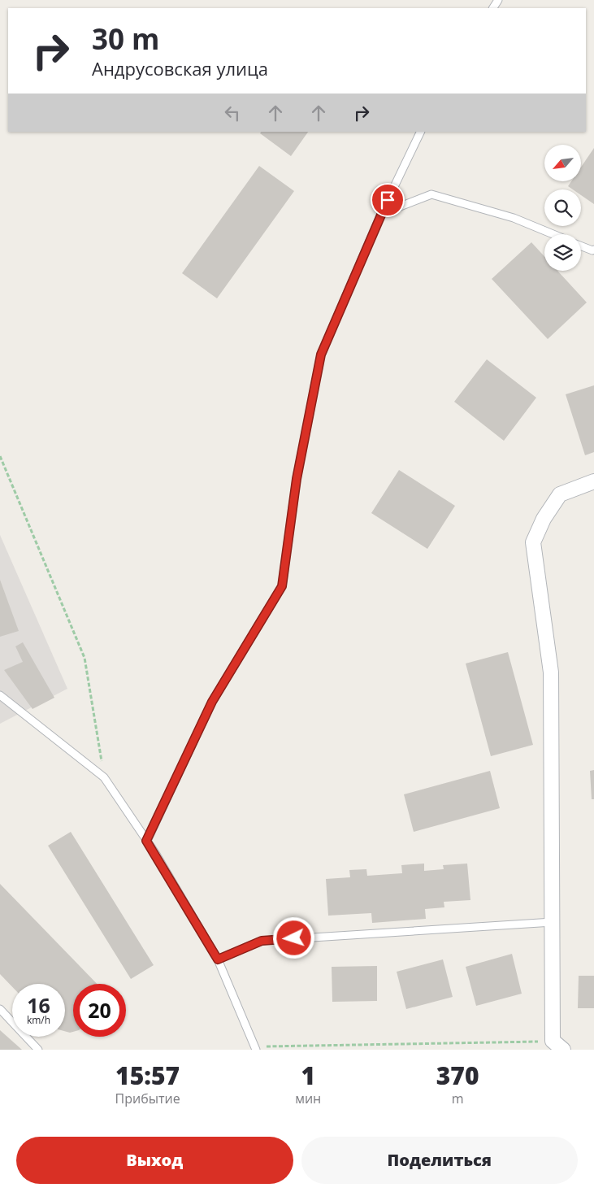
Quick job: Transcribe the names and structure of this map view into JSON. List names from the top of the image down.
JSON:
{
  "north": "bottom left",
  "page": {
    "turn": ["30 m", "Андрусовская улица"],
    "speed": "16 km/h",
    "limit": "20",
    "eta": [
      "15:57",
      "Прибытие",
      "1",
      "мин",
      "370",
      "m"
    ],
    "buttons": ["Выход", "Поделиться"]
  }
}
